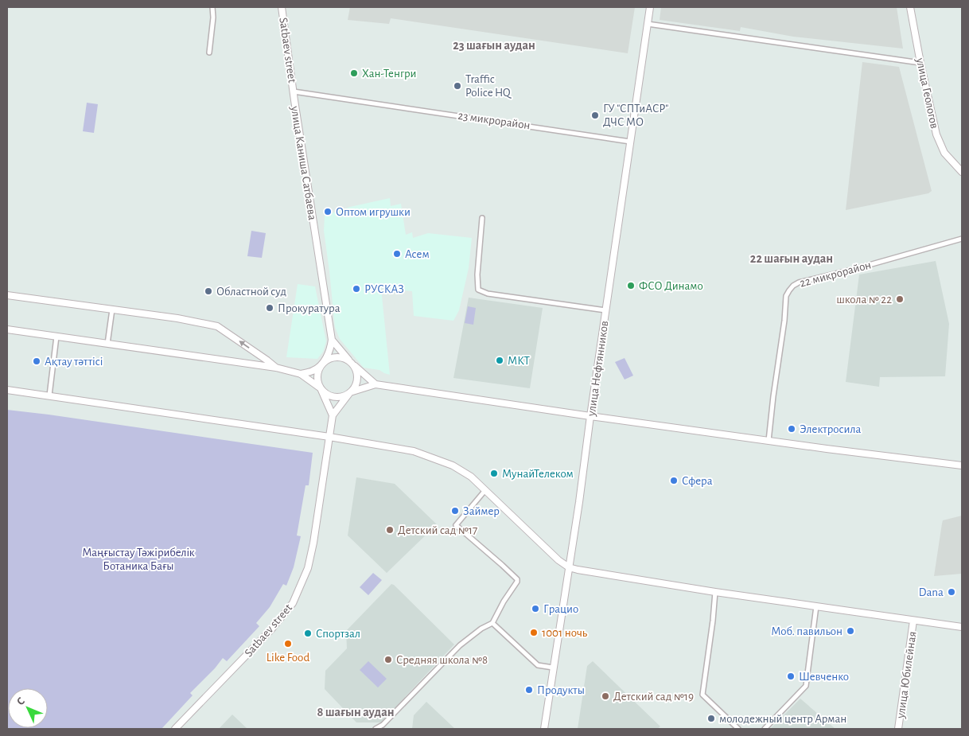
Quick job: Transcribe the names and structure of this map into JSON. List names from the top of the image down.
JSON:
{
  "streets": {
    "main road": [
      "Satbaev street",
      "улица Геологов",
      "улица Каниша Сатбаева",
      "улица Нефтянников",
      "улица Юбилейная"
    ],
    "street": ["23 микрорайон", "22 микрорайон"]
  },
  "crossings": [
    ["Satbaev street", "23 микрорайон"],
    ["Satbaev street", "улица Каниша Сатбаева"],
    ["23 микрорайон", "улица Каниша Сатбаева"],
    ["23 микрорайон", "улица Нефтянников"]
  ],
  "districts": ["23 шағын аудан", "22 шағын аудан", "8 шағын аудан"],
  "parks": ["Маңғыстау Тәжірибелік Ботаника Бағы"],
  "places": [
    "Хан-Тенгри",
    "Traffic Police HQ",
    "ГУ \"СПТиАСР\" ДЧС МО",
    "Оптом игрушки",
    "Асем",
    "ФСО Динамо",
    "РУСКАЗ",
    "Областной суд",
    "школа № 22",
    "Прокуратура",
    "МКТ",
    "Ақтау тәттісі",
    "Электросила",
    "МунайТелеком",
    "Сфера",
    "Займер",
    "Детский сад №17",
    "Dana",
    "Грацио",
    "Моб. павильон",
    "1001 ночь",
    "Спортзал",
    "Like Food",
    "Средняя школа №8",
    "Шевченко",
    "Продукты",
    "Детский сад №19",
    "молодежный центр Арман"
  ],
  "north": "top left"
}
